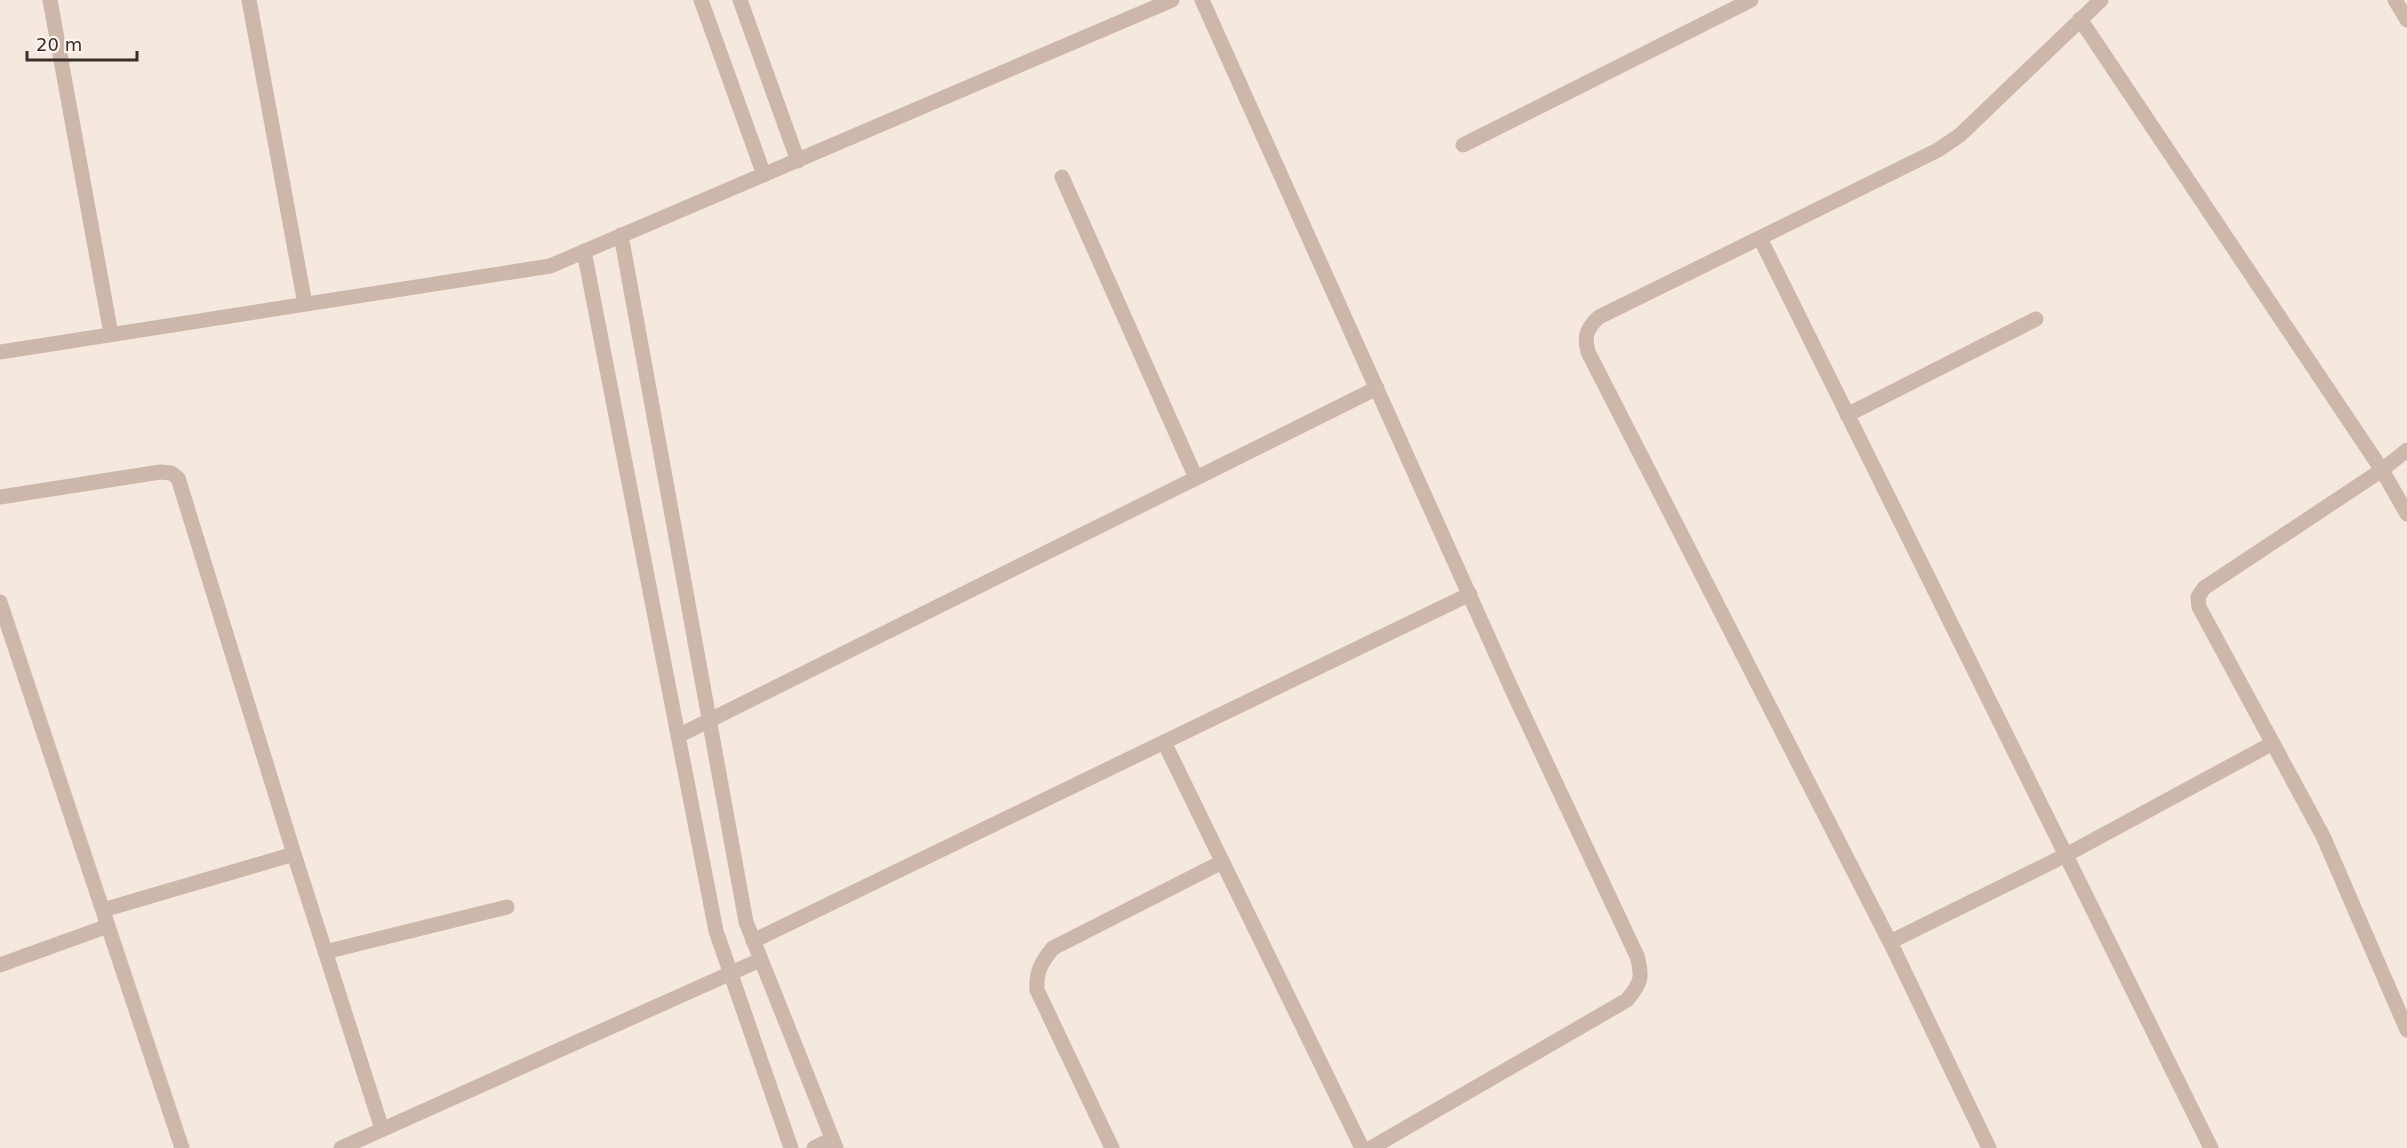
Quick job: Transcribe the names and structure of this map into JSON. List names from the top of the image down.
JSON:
{
  "scale_bar": "20 m"
}
